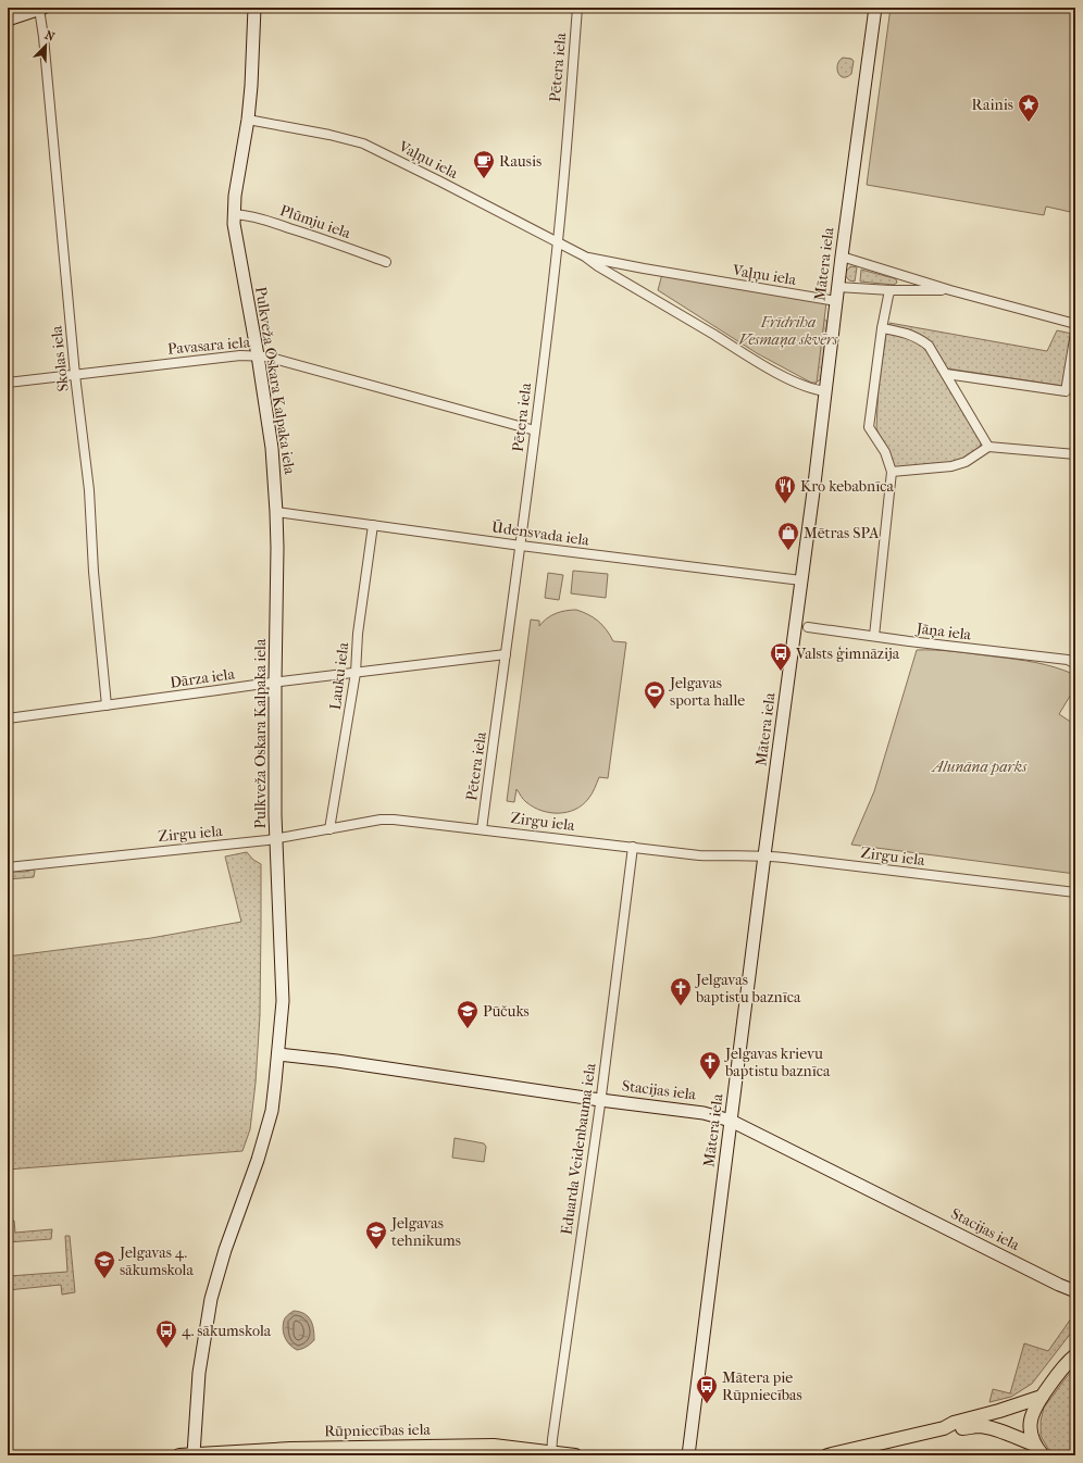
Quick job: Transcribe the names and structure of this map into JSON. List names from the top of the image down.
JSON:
{
  "streets": {
    "main road": ["Rūpniecības iela"],
    "street": [
      "Pētera iela",
      "Vaļņu iela",
      "Plūmju iela",
      "Mātera iela",
      "Pavasara iela",
      "Skolas iela",
      "Pulkveža Oskara Kalpaka iela",
      "Ūdensvada iela",
      "Jāņa iela",
      "Lauku iela",
      "Dārza iela",
      "Zirgu iela",
      "Stacijas iela",
      "Eduarda Veidenbauma iela"
    ]
  },
  "crossings": [
    ["Pētera iela", "Vaļņu iela"],
    ["Pētera iela", "Pavasara iela"],
    ["Pētera iela", "Ūdensvada iela"],
    ["Pētera iela", "Dārza iela"],
    ["Pētera iela", "Zirgu iela"],
    ["Vaļņu iela", "Mātera iela"],
    ["Vaļņu iela", "Pulkveža Oskara Kalpaka iela"],
    ["Plūmju iela", "Pulkveža Oskara Kalpaka iela"],
    ["Mātera iela", "Ūdensvada iela"],
    ["Mātera iela", "Zirgu iela"],
    ["Mātera iela", "Stacijas iela"],
    ["Pavasara iela", "Skolas iela"],
    ["Pavasara iela", "Pulkveža Oskara Kalpaka iela"],
    ["Skolas iela", "Dārza iela"],
    ["Pulkveža Oskara Kalpaka iela", "Ūdensvada iela"],
    ["Pulkveža Oskara Kalpaka iela", "Dārza iela"],
    ["Pulkveža Oskara Kalpaka iela", "Zirgu iela"],
    ["Pulkveža Oskara Kalpaka iela", "Stacijas iela"],
    ["Pulkveža Oskara Kalpaka iela", "Rūpniecības iela"],
    ["Ūdensvada iela", "Lauku iela"],
    ["Lauku iela", "Dārza iela"],
    ["Lauku iela", "Zirgu iela"],
    ["Zirgu iela", "Eduarda Veidenbauma iela"],
    ["Stacijas iela", "Eduarda Veidenbauma iela"],
    ["Eduarda Veidenbauma iela", "Rūpniecības iela"]
  ],
  "parks": ["Frīdriha Vesmaņa skvērs", "Alunāna parks"],
  "places": {
    "place": ["Rainis"],
    "cafe": ["Rausis"],
    "restaurant": ["Kro kebabnīca"],
    "shop": ["Mētras SPA"],
    "bus stop": ["Valsts ģimnāzija", "4. sākumskola", "Mātera pie Rūpniecības"],
    "sports": ["Jelgavas sporta halle"],
    "church": ["Jelgavas baptistu baznīca", "Jelgavas krievu baptistu baznīca"],
    "school or university": ["Pūčuks", "Jelgavas tehnikums", "Jelgavas 4. sākumskola"]
  },
  "north": "top right"
}
